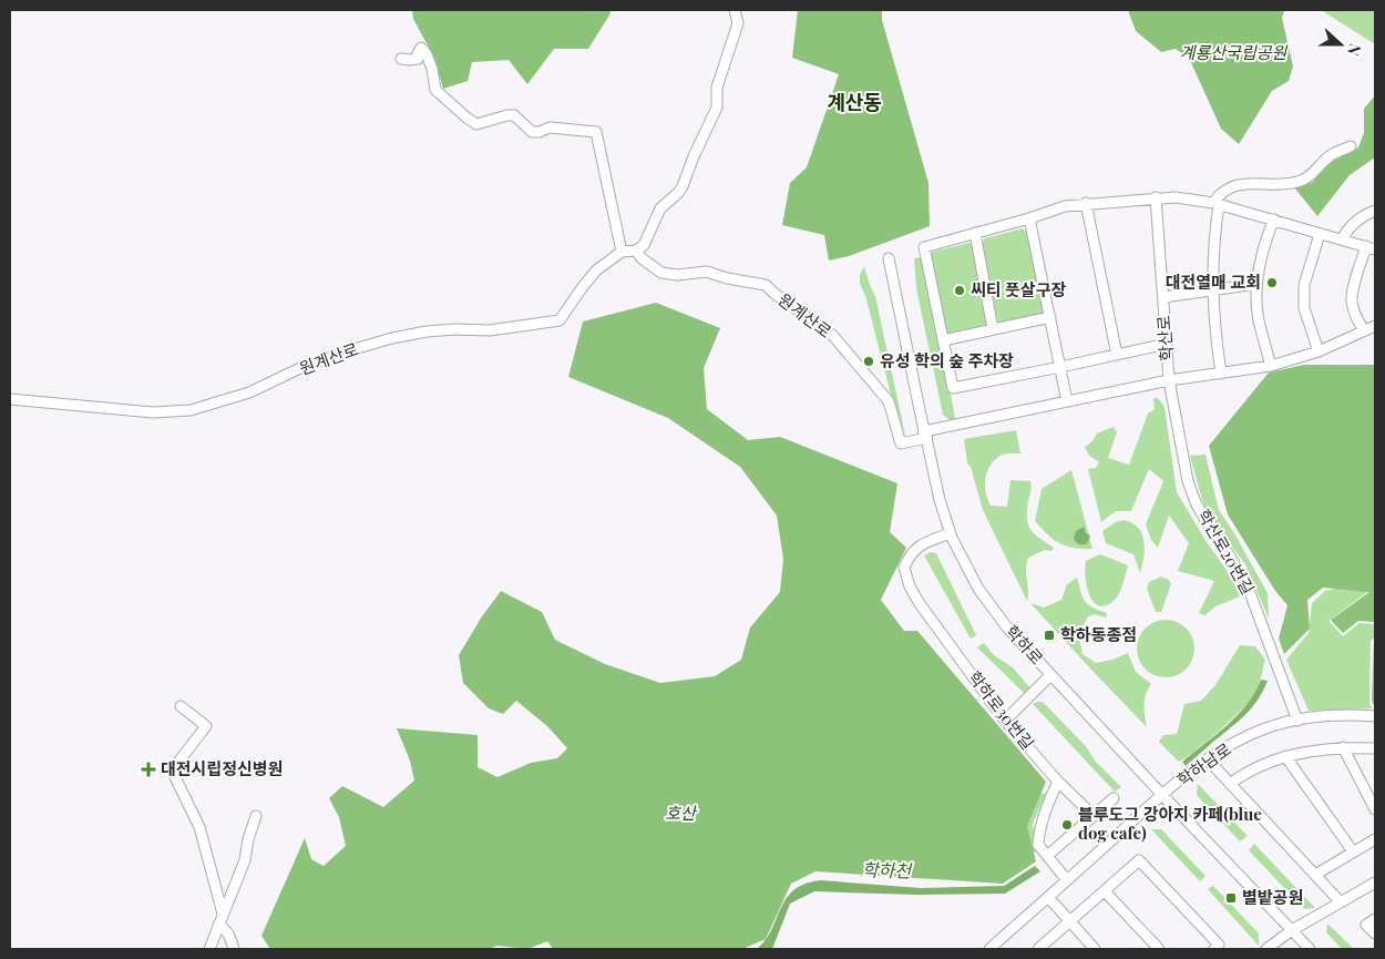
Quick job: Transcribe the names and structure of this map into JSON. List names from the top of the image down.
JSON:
{
  "streets": {
    "street": [
      "원계산로",
      "학산로",
      "학산로20번길",
      "학하로",
      "학하로30번길",
      "학하남로"
    ]
  },
  "crossings": [
    ["원계산로", "학산로"],
    ["원계산로", "학하로"],
    ["학산로", "학산로20번길"],
    ["학산로", "학하로"],
    ["학산로20번길", "학하남로"],
    ["학하로", "학하로30번길"],
    ["학하로", "학하남로"]
  ],
  "districts": ["계산동"],
  "water": ["학하천"],
  "parks": ["계룡산국립공원", "호산"],
  "places": {
    "other": [
      "대전열매 교회",
      "씨티 풋살구장",
      "유성 학의 숲 주차장",
      "블루도그 강아지 카페(blue dog cafe)"
    ],
    "transit": ["학하동종점", "별밭공원"],
    "health": ["대전시립정신병원"]
  },
  "north": "right"
}
